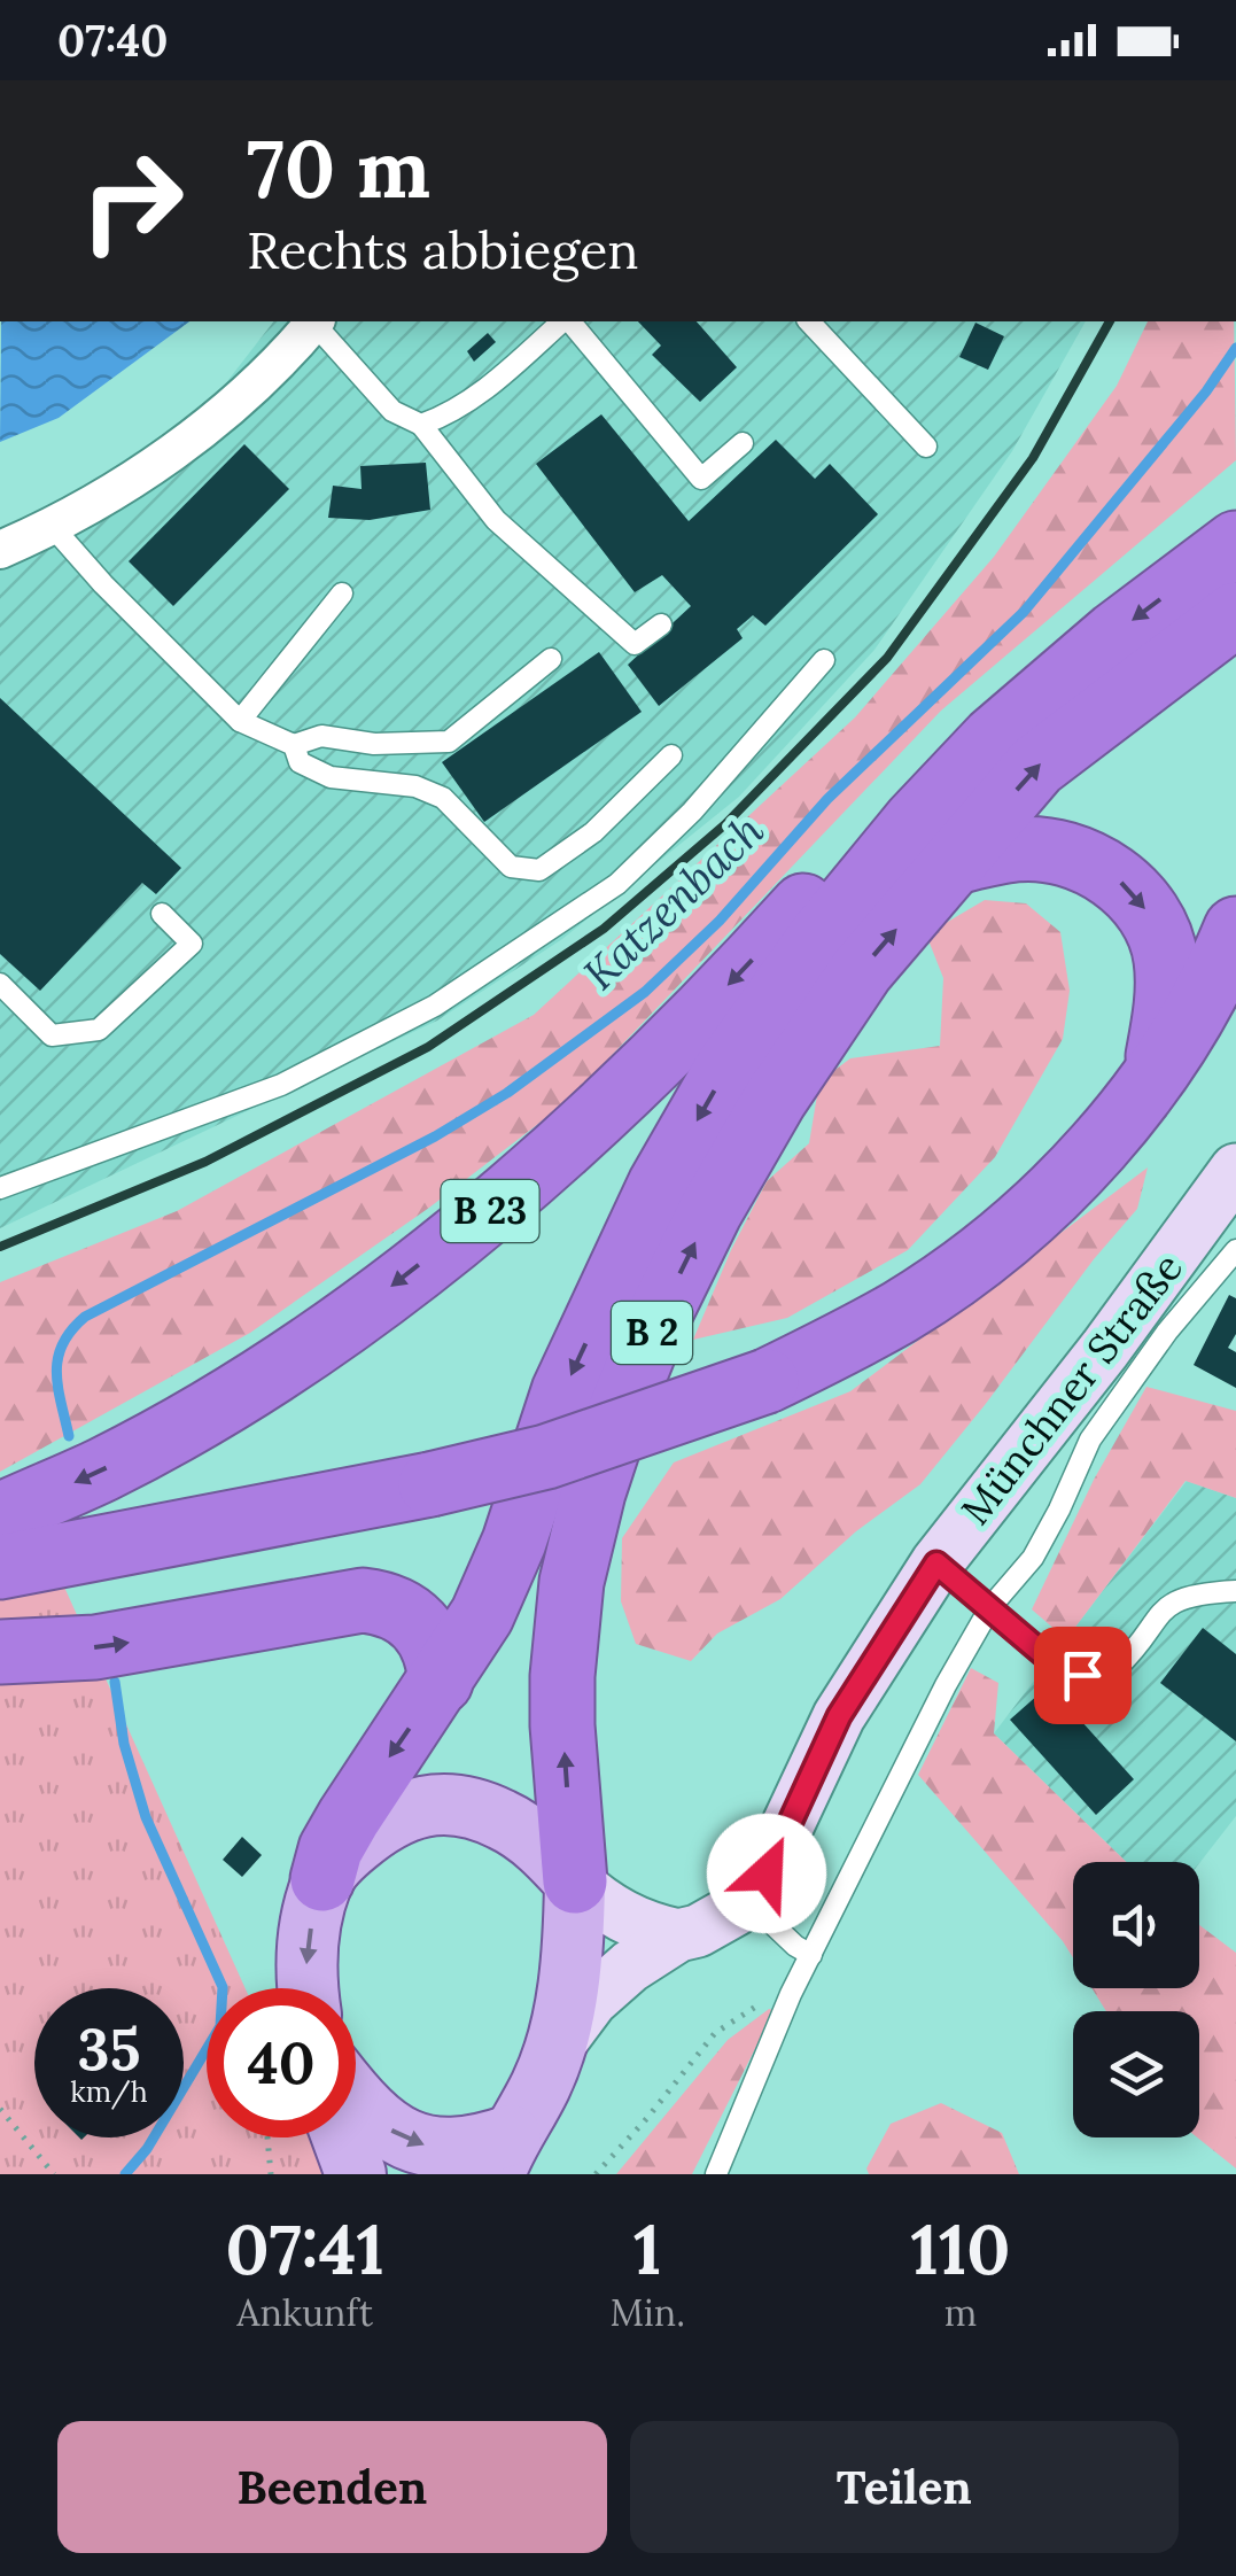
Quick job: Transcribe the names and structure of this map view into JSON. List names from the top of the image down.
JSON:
{
  "streets": {
    "highway": ["B 23", "B 2"],
    "street": ["Münchner Straße"]
  },
  "crossings": [
    ["B 23", "B 2"],
    ["B 2", "Münchner Straße"]
  ],
  "water": ["Katzenbach"],
  "page": {
    "status": "07:40",
    "turn": ["70 m", "Rechts abbiegen"],
    "speed": "35 km/h",
    "limit": "40",
    "eta": [
      "07:41",
      "Ankunft",
      "1",
      "Min.",
      "110",
      "m"
    ],
    "buttons": ["Beenden", "Teilen"]
  }
}
